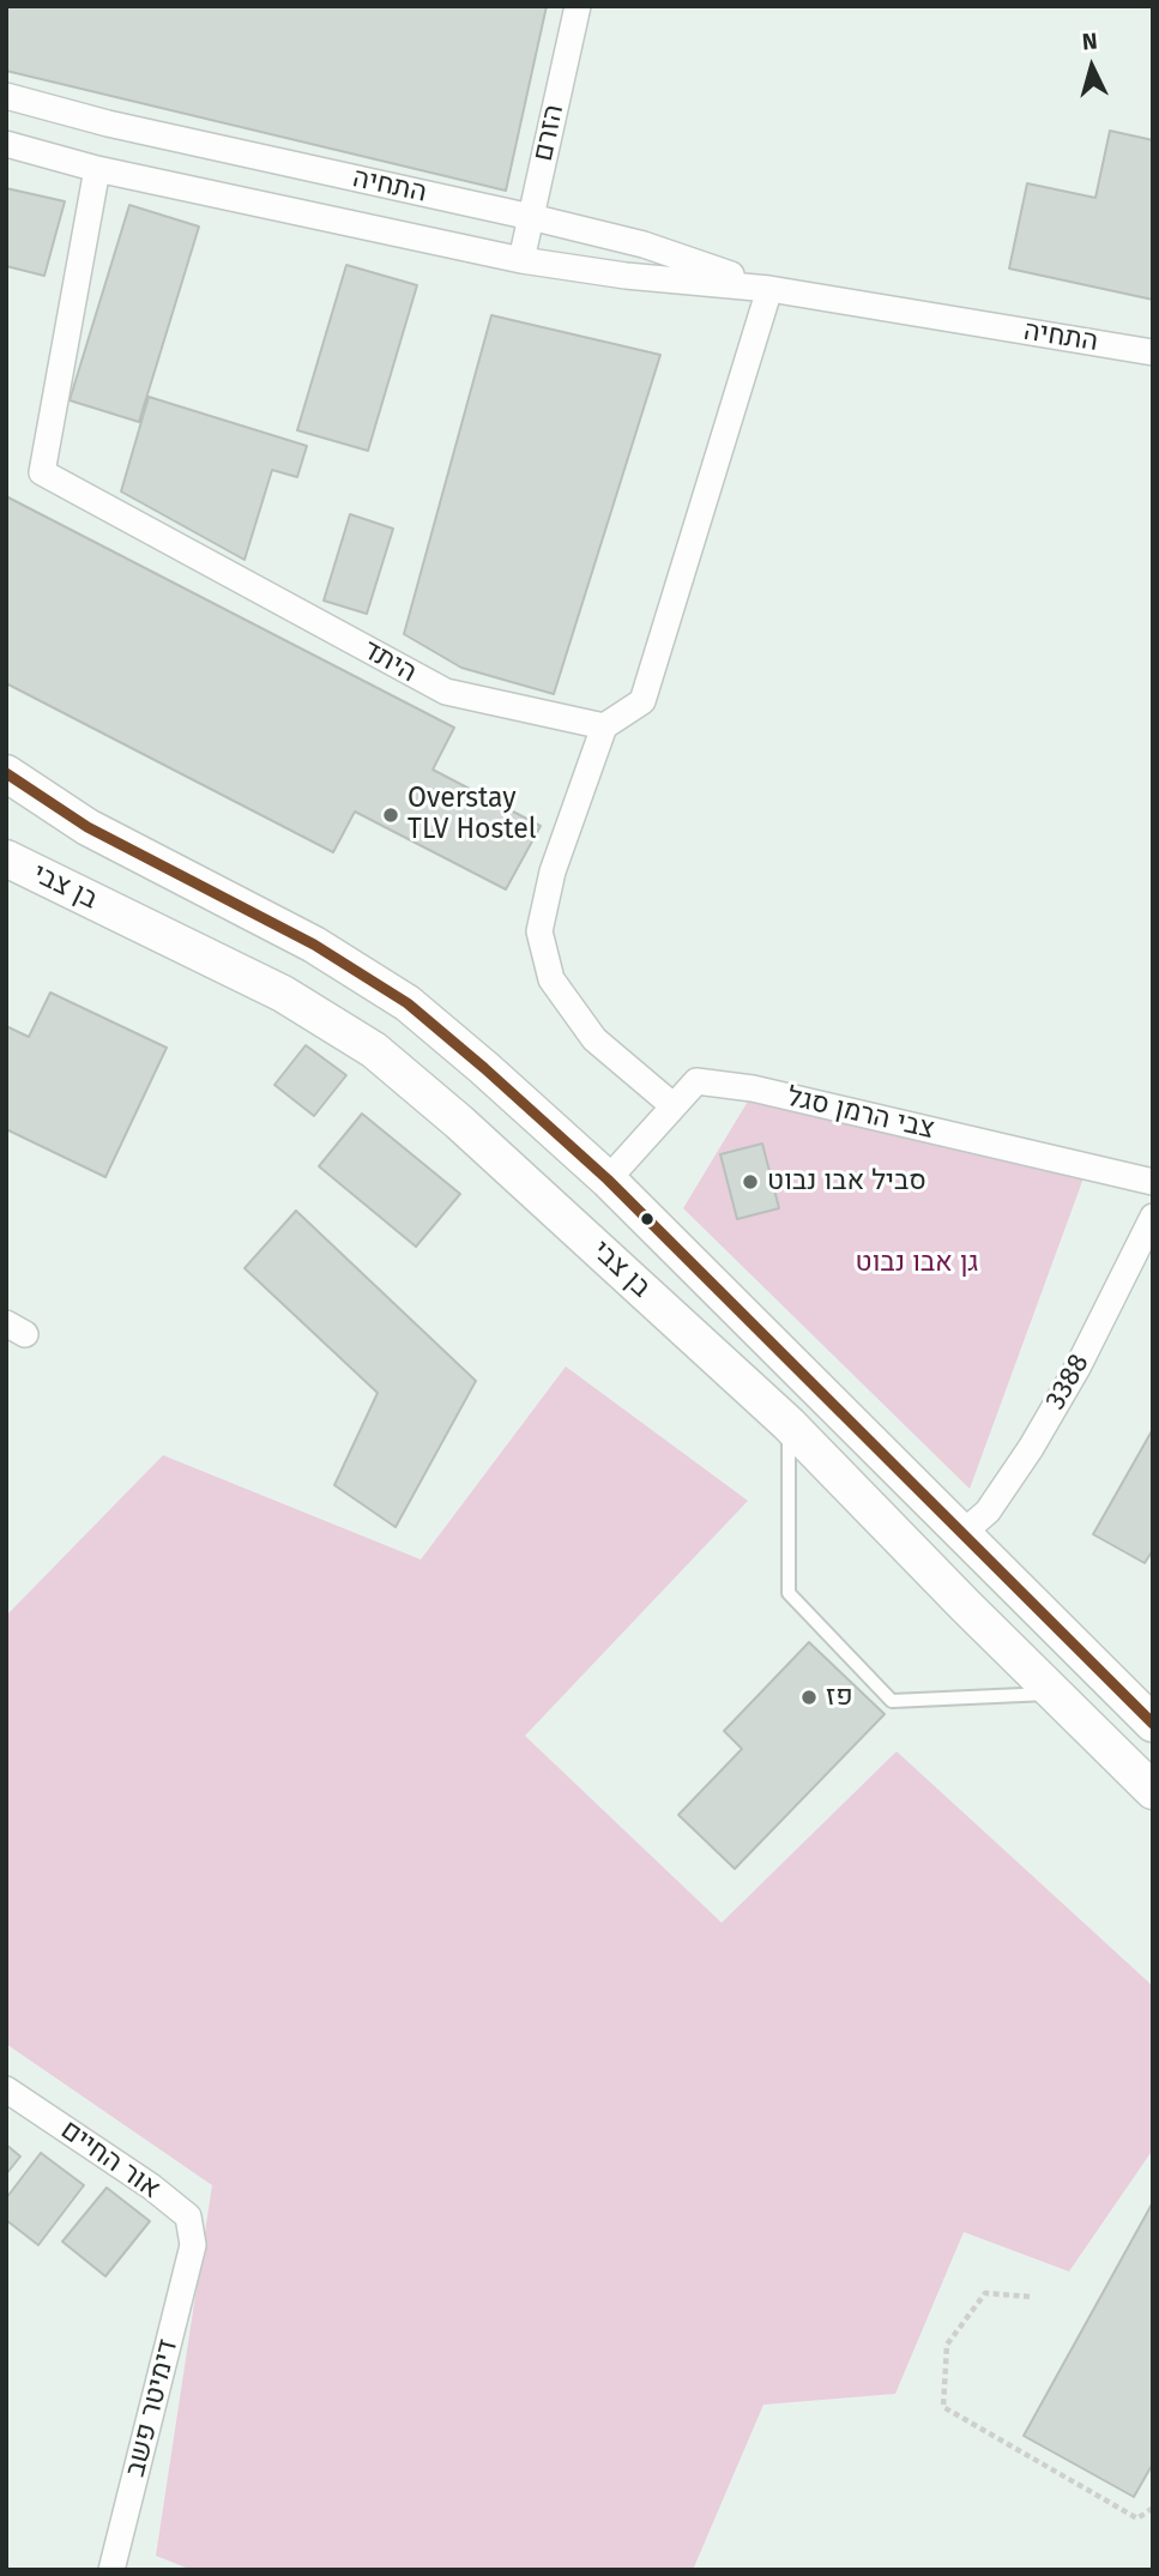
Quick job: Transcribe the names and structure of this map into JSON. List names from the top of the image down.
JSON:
{
  "streets": {
    "main road": ["בן צבי"],
    "street": [
      "הזרם",
      "התחיה",
      "היתד",
      "צבי הרמן סגל",
      "3388",
      "אור החיים",
      "דימיטר פשב"
    ]
  },
  "crossings": [
    ["הזרם", "התחיה"],
    ["התחיה", "היתד"],
    ["בן צבי", "צבי הרמן סגל"],
    ["בן צבי", "3388"],
    ["אור החיים", "דימיטר פשב"]
  ],
  "parks": ["גן אבו נבוט"],
  "places": ["Overstay TLV Hostel", "סביל אבו נבוט", "פז"],
  "north": "top"
}
